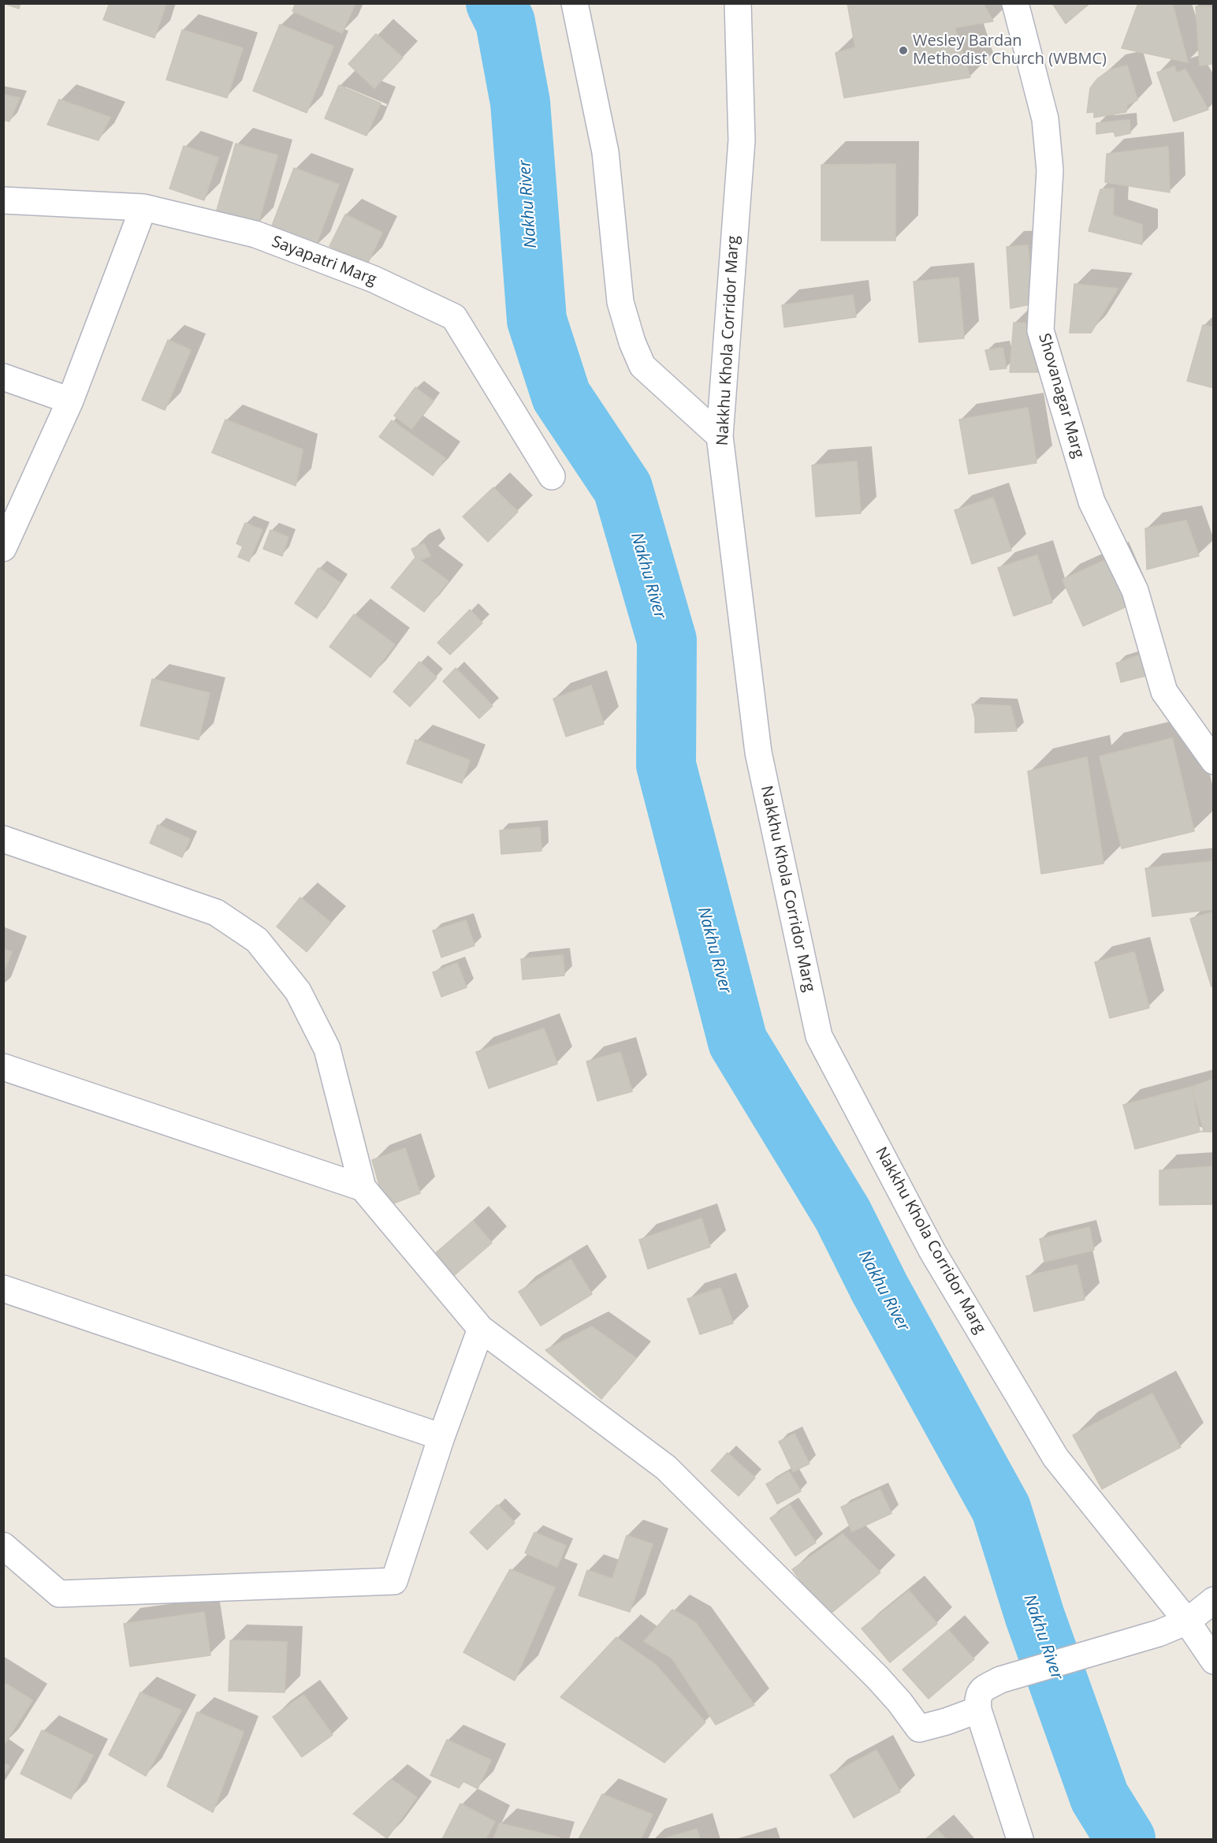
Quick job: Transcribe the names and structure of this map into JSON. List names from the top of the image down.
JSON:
{
  "streets": {
    "street": ["Sayapatri Marg", "Nakkhu Khola Corridor Marg", "Shovanagar Marg"]
  },
  "water": ["Nakhu River"],
  "places": ["Wesley Bardan Methodist Church (WBMC)"]
}
